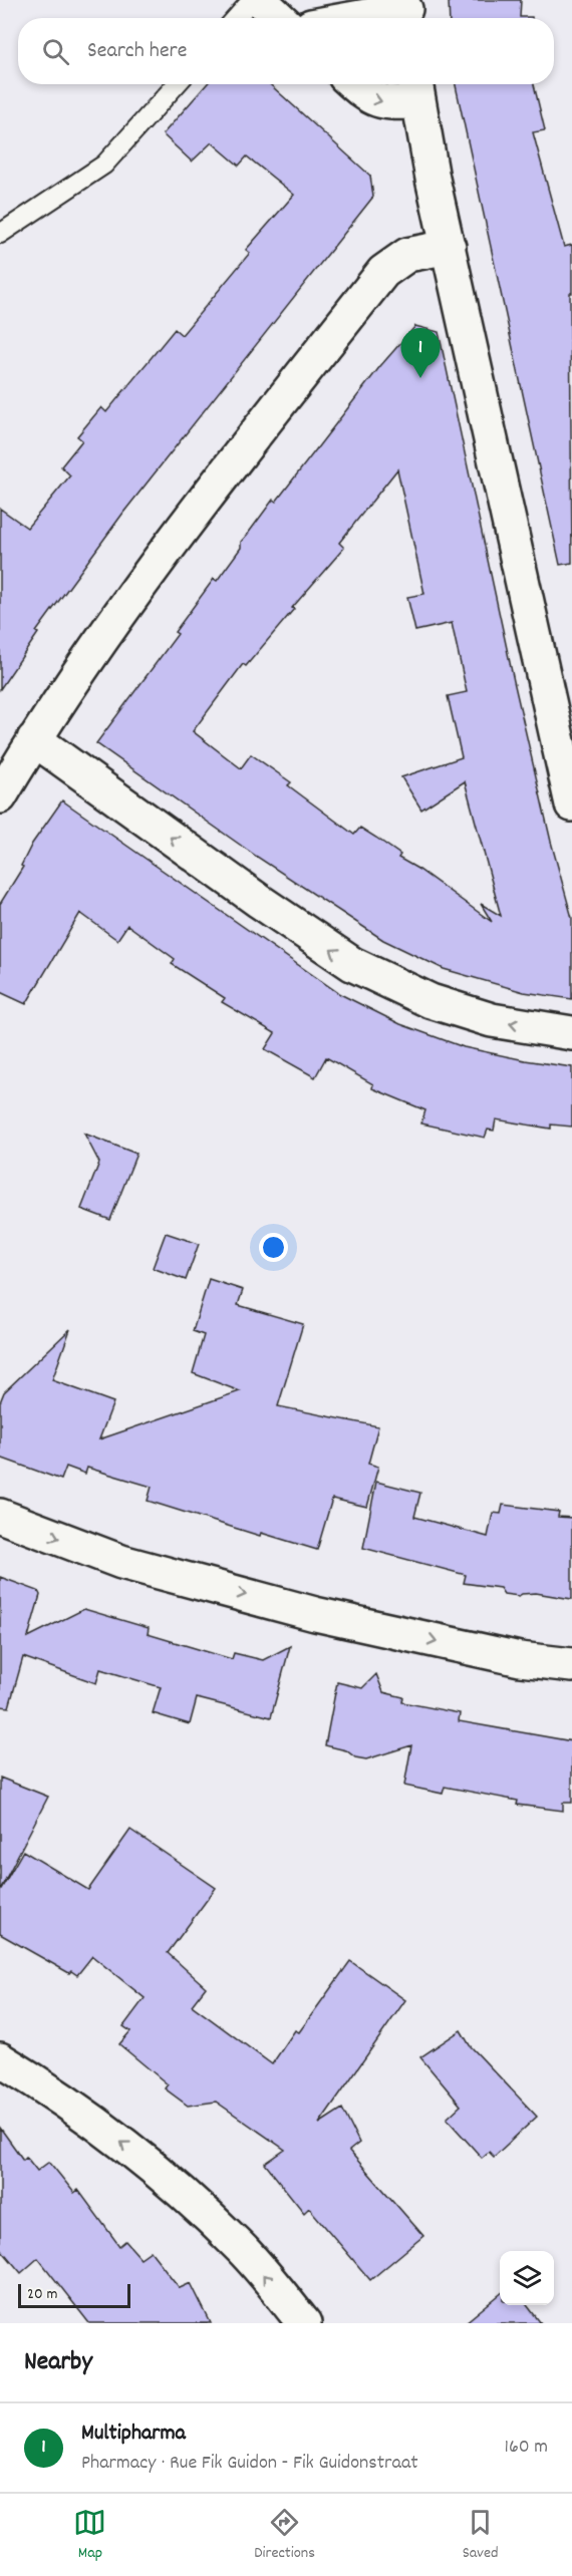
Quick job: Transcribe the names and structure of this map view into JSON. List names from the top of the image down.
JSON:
{
  "scale_bar": "20 m",
  "page": {
    "search": "Search here",
    "pins": "1",
    "scale": "20 m",
    "heading": "Nearby",
    "list": [
      {
        "mark": "1",
        "name": "Multipharma",
        "note": "Pharmacy · Rue Fik Guidon - Fik Guidonstraat",
        "value": "160 m"
      }
    ],
    "nav": ["Map", "Directions", "Saved"]
  }
}
